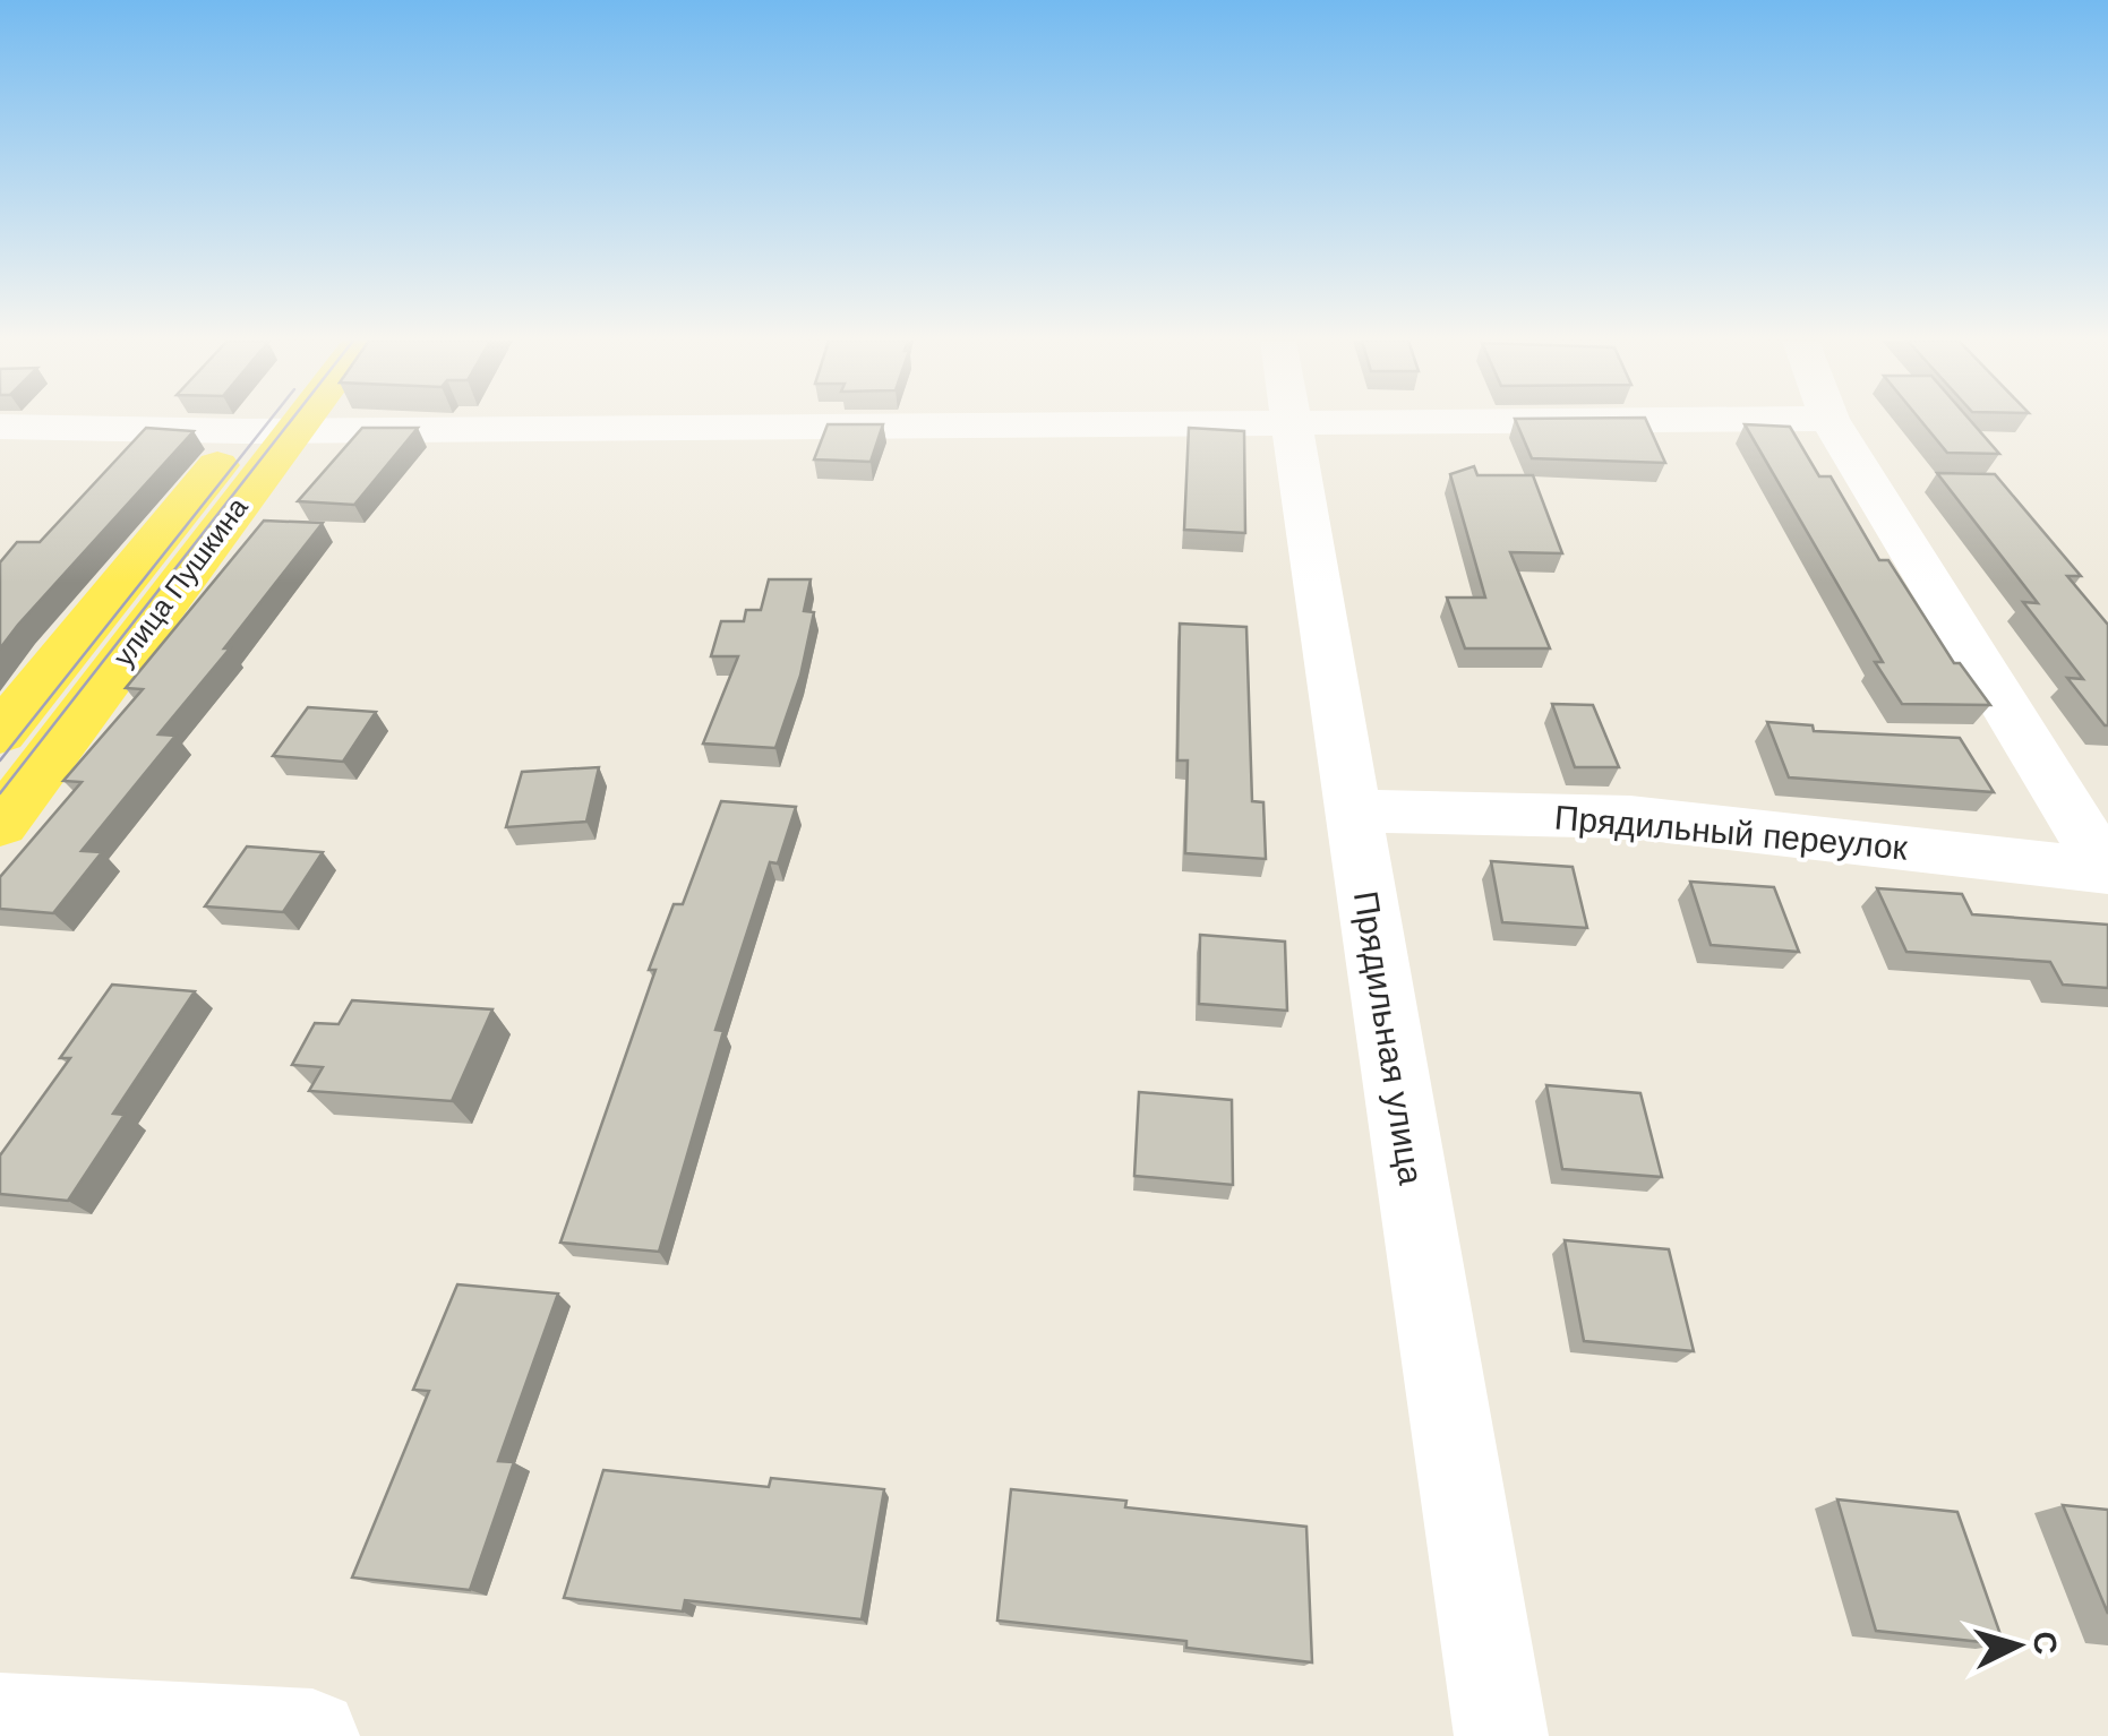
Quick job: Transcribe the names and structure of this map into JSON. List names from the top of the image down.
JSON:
{
  "streets": {
    "main road": ["улица Пушкина"],
    "street": ["Прядильный переулок", "Прядильная улица"]
  },
  "crossings": [
    ["Прядильный переулок", "Прядильная улица"]
  ],
  "north": "right"
}
